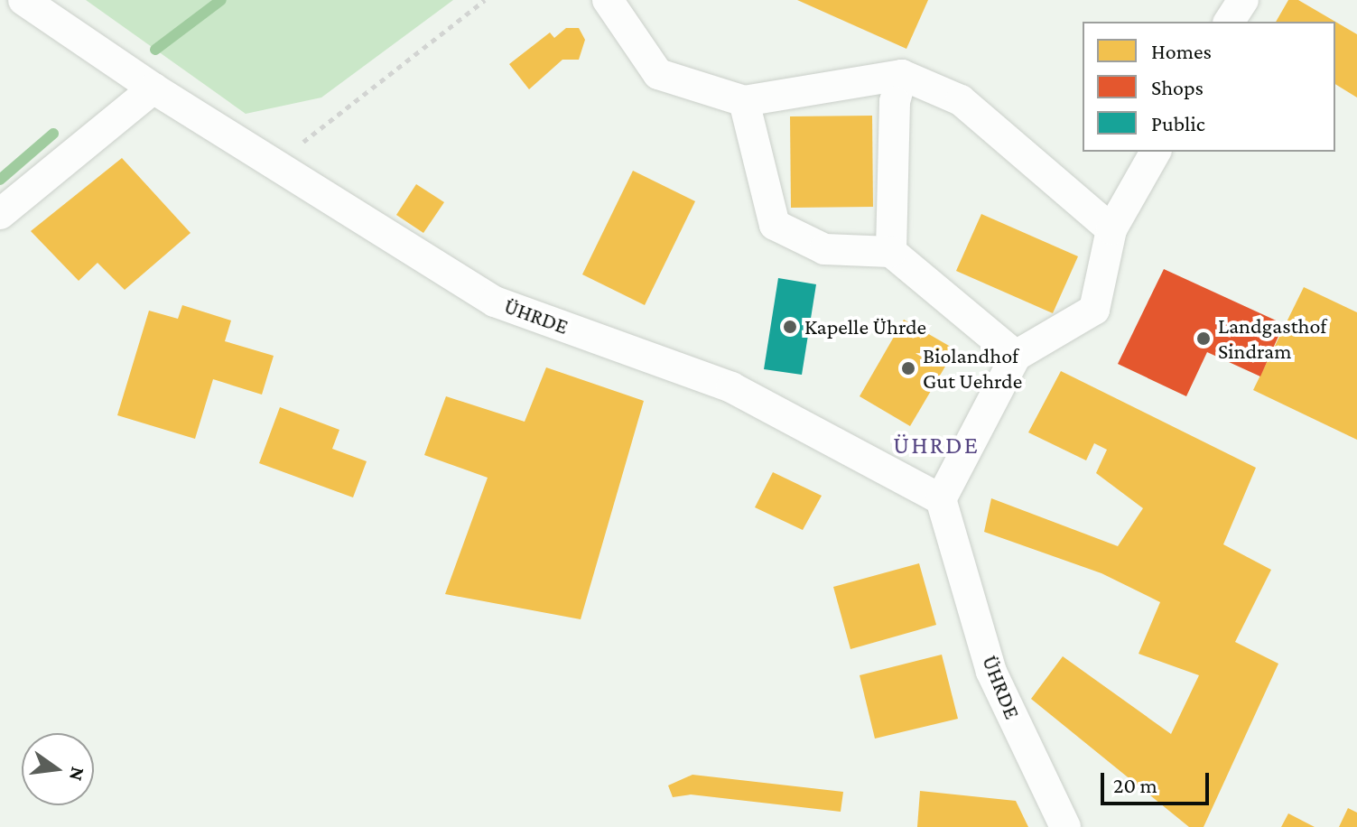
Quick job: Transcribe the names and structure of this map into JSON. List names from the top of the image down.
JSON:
{
  "streets": {
    "street": ["ÜHRDE"]
  },
  "districts": ["ÜHRDE"],
  "places": ["Kapelle Ührde", "Landgasthof Sindram", "Biolandhof Gut Uehrde"],
  "legend": ["Homes", "Shops", "Public"],
  "scale_bar": "20 m",
  "north": "right"
}
